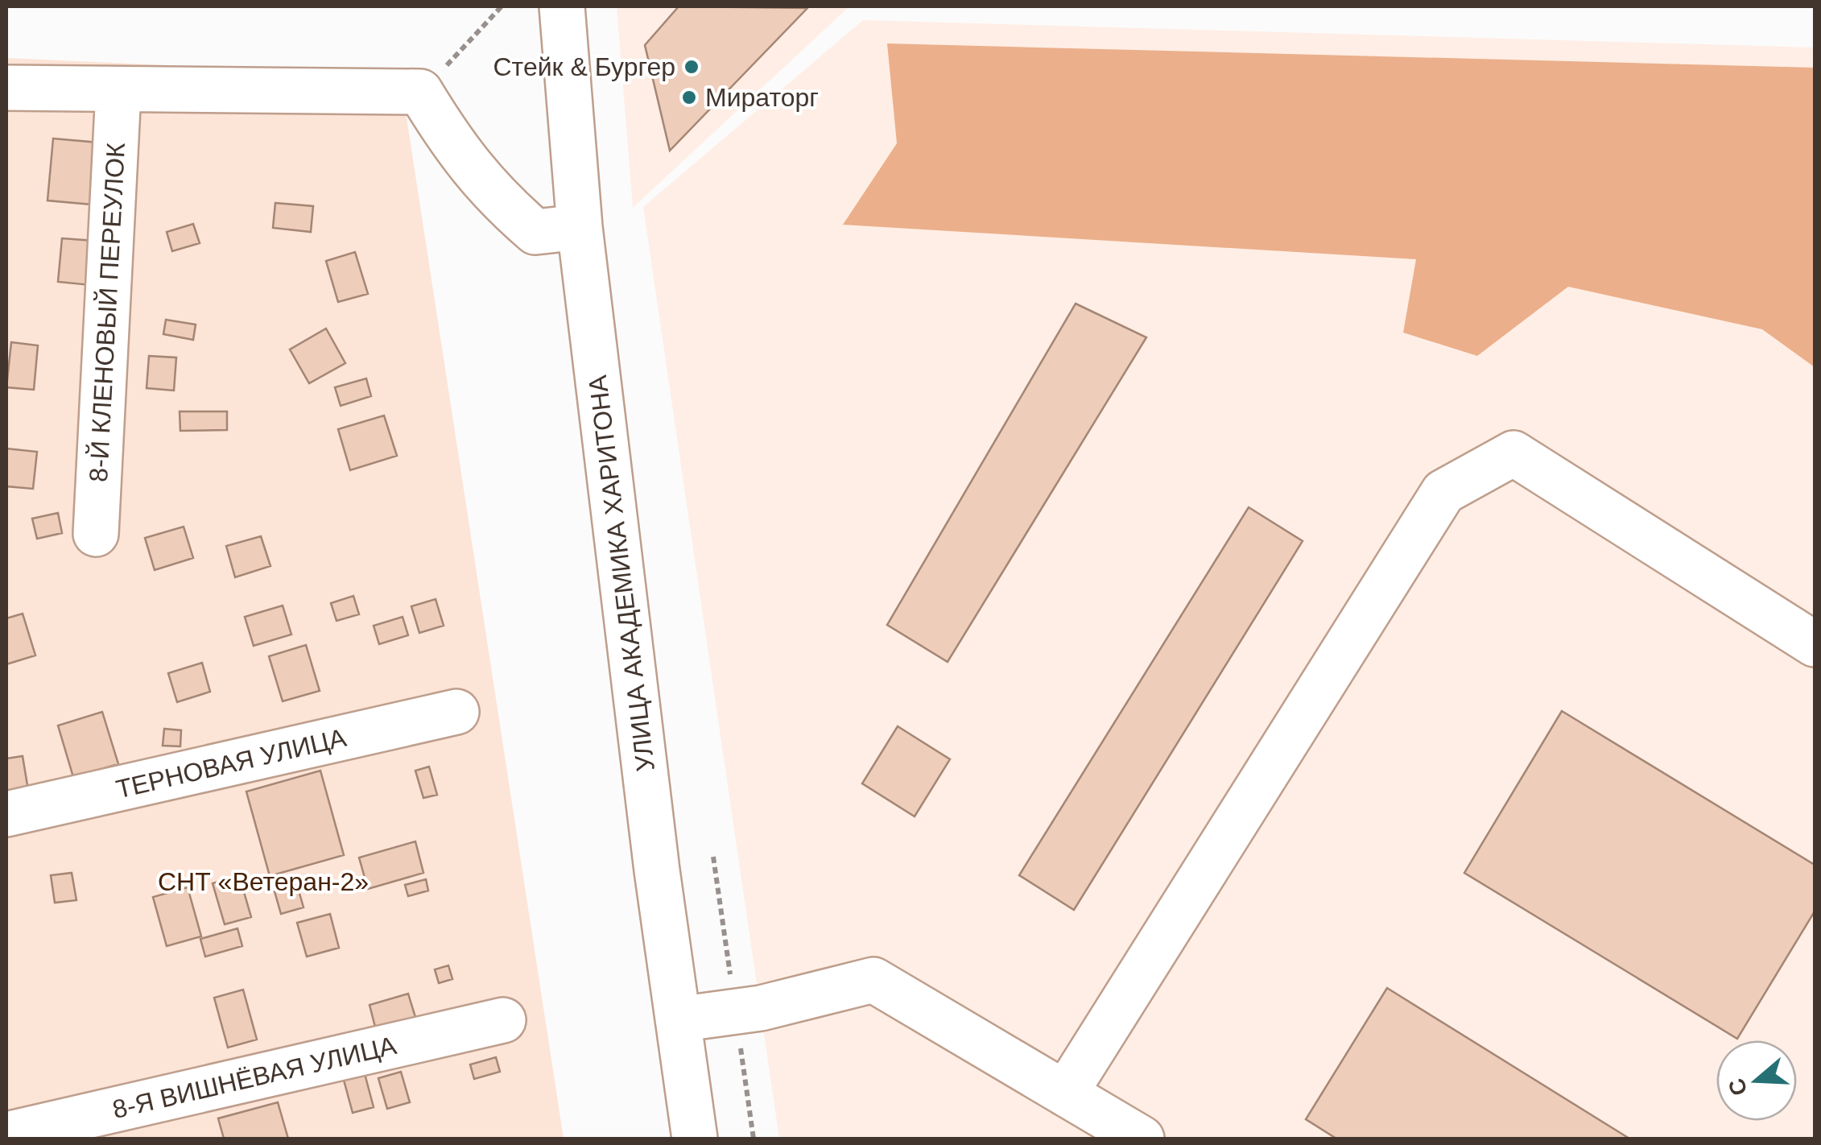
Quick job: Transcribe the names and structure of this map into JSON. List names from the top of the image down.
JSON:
{
  "streets": {
    "street": [
      "8-Й КЛЕНОВЫЙ ПЕРЕУЛОК",
      "УЛИЦА АКАДЕМИКА ХАРИТОНА",
      "ТЕРНОВАЯ УЛИЦА",
      "8-Я ВИШНЁВАЯ УЛИЦА"
    ]
  },
  "parks": ["СНТ «Ветеран-2»"],
  "places": ["Стейк & Бургер", "Мираторг"],
  "north": "left"
}
